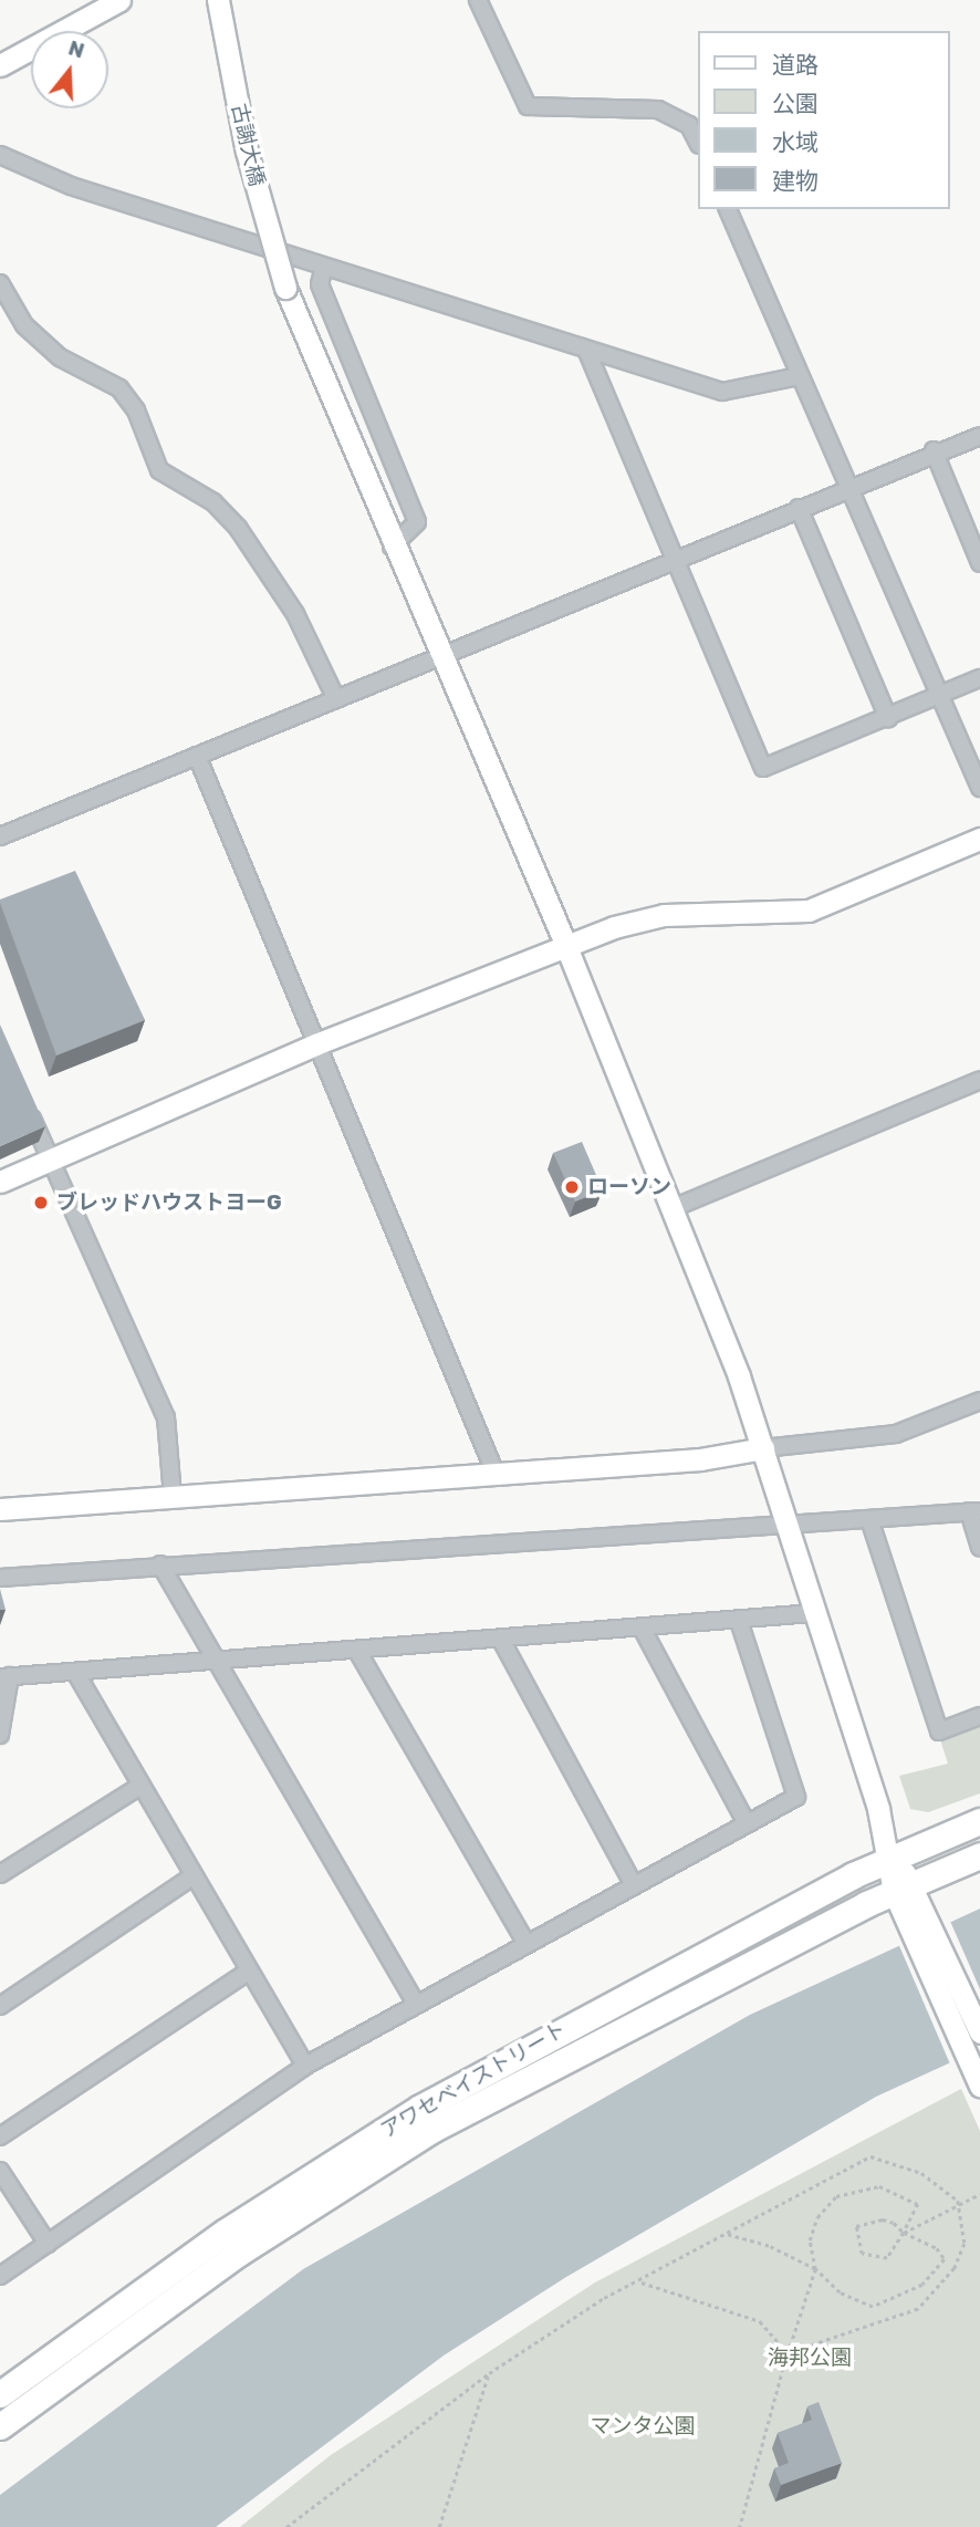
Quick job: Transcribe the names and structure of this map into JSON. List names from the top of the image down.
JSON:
{
  "streets": {
    "main road": ["アワセベイストリート"],
    "street": ["古謝大橋"]
  },
  "crossings": [
    ["古謝大橋", "アワセベイストリート"]
  ],
  "parks": ["海邦公園", "マンタ公園"],
  "places": ["ローソン", "ブレッドハウストヨーG"],
  "legend": [
    "道路",
    "公園",
    "水域",
    "建物"
  ],
  "north": "top"
}
